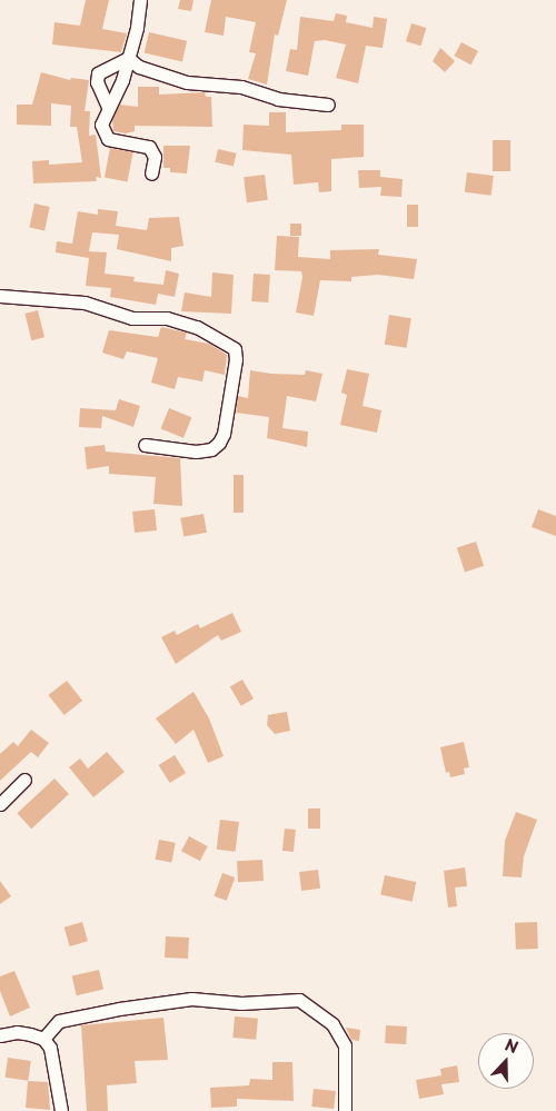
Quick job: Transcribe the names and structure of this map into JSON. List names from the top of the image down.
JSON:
{
  "north": "top"
}
